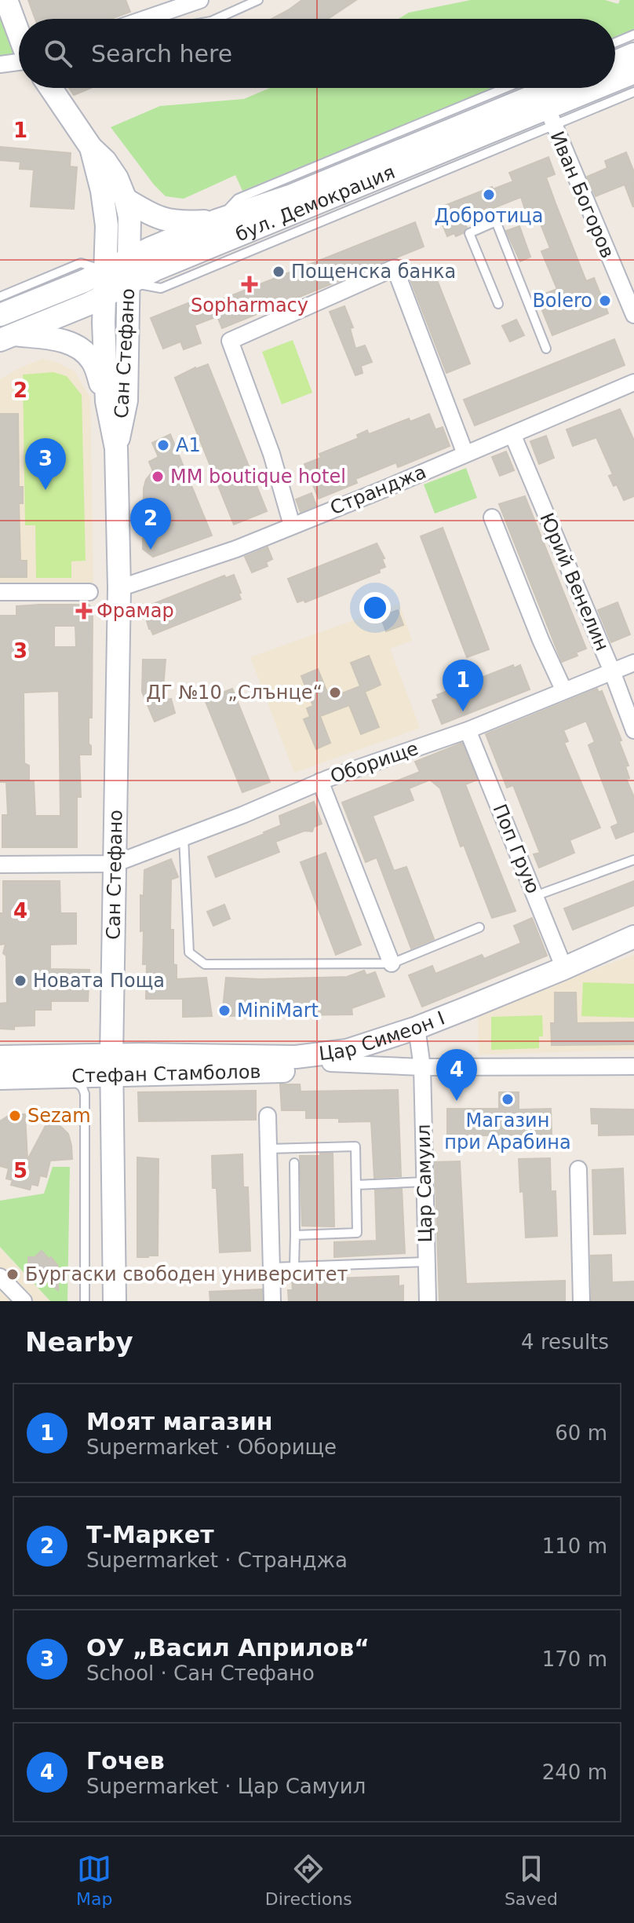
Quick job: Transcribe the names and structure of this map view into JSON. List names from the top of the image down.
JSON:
{
  "streets": {
    "main road": [
      "бул. Демокрация",
      "Сан Стефано",
      "Цар Симеон I",
      "Стефан Стамболов"
    ],
    "street": [
      "Иван Богоров",
      "Странджа",
      "Юрий Венелин",
      "Оборище",
      "Поп Грую",
      "Цар Самуил"
    ]
  },
  "crossings": [
    ["Иван Богоров", "бул. Демокрация"],
    ["бул. Демокрация", "Сан Стефано"],
    ["Сан Стефано", "Странджа"],
    ["Сан Стефано", "Оборище"],
    ["Сан Стефано", "Стефан Стамболов"],
    ["Странджа", "Юрий Венелин"],
    ["Юрий Венелин", "Оборище"],
    ["Оборище", "Поп Грую"],
    ["Поп Грую", "Цар Симеон I"],
    ["Цар Симеон I", "Стефан Стамболов"],
    ["Цар Симеон I", "Цар Самуил"],
    ["Стефан Стамболов", "Цар Самуил"]
  ],
  "places": {
    "other": [
      "Добротица",
      "Пощенска банка",
      "Bolero",
      "A1",
      "MM boutique hotel",
      "ДГ №10 „Слънце“",
      "Новата Поща",
      "MiniMart",
      "Магазин при Арабина",
      "Sezam",
      "Бургаски свободен университет"
    ],
    "health": ["Sopharmacy", "Фрамар"]
  },
  "page": {
    "search": "Search here",
    "pins": [
      "3",
      "2",
      "1",
      "4"
    ],
    "heading": ["Nearby", "4 results"],
    "list": [
      {
        "mark": "1",
        "name": "Моят магазин",
        "note": "Supermarket · Оборище",
        "value": "60 m"
      },
      {
        "mark": "2",
        "name": "Т-Маркет",
        "note": "Supermarket · Странджа",
        "value": "110 m"
      },
      {
        "mark": "3",
        "name": "ОУ „Васил Априлов“",
        "note": "School · Сан Стефано",
        "value": "170 m"
      },
      {
        "mark": "4",
        "name": "Гочев",
        "note": "Supermarket · Цар Самуил",
        "value": "240 m"
      }
    ],
    "nav": ["Map", "Directions", "Saved"]
  },
  "grid": {
    "rows": [
      "1",
      "2",
      "3",
      "4",
      "5"
    ]
  }
}
